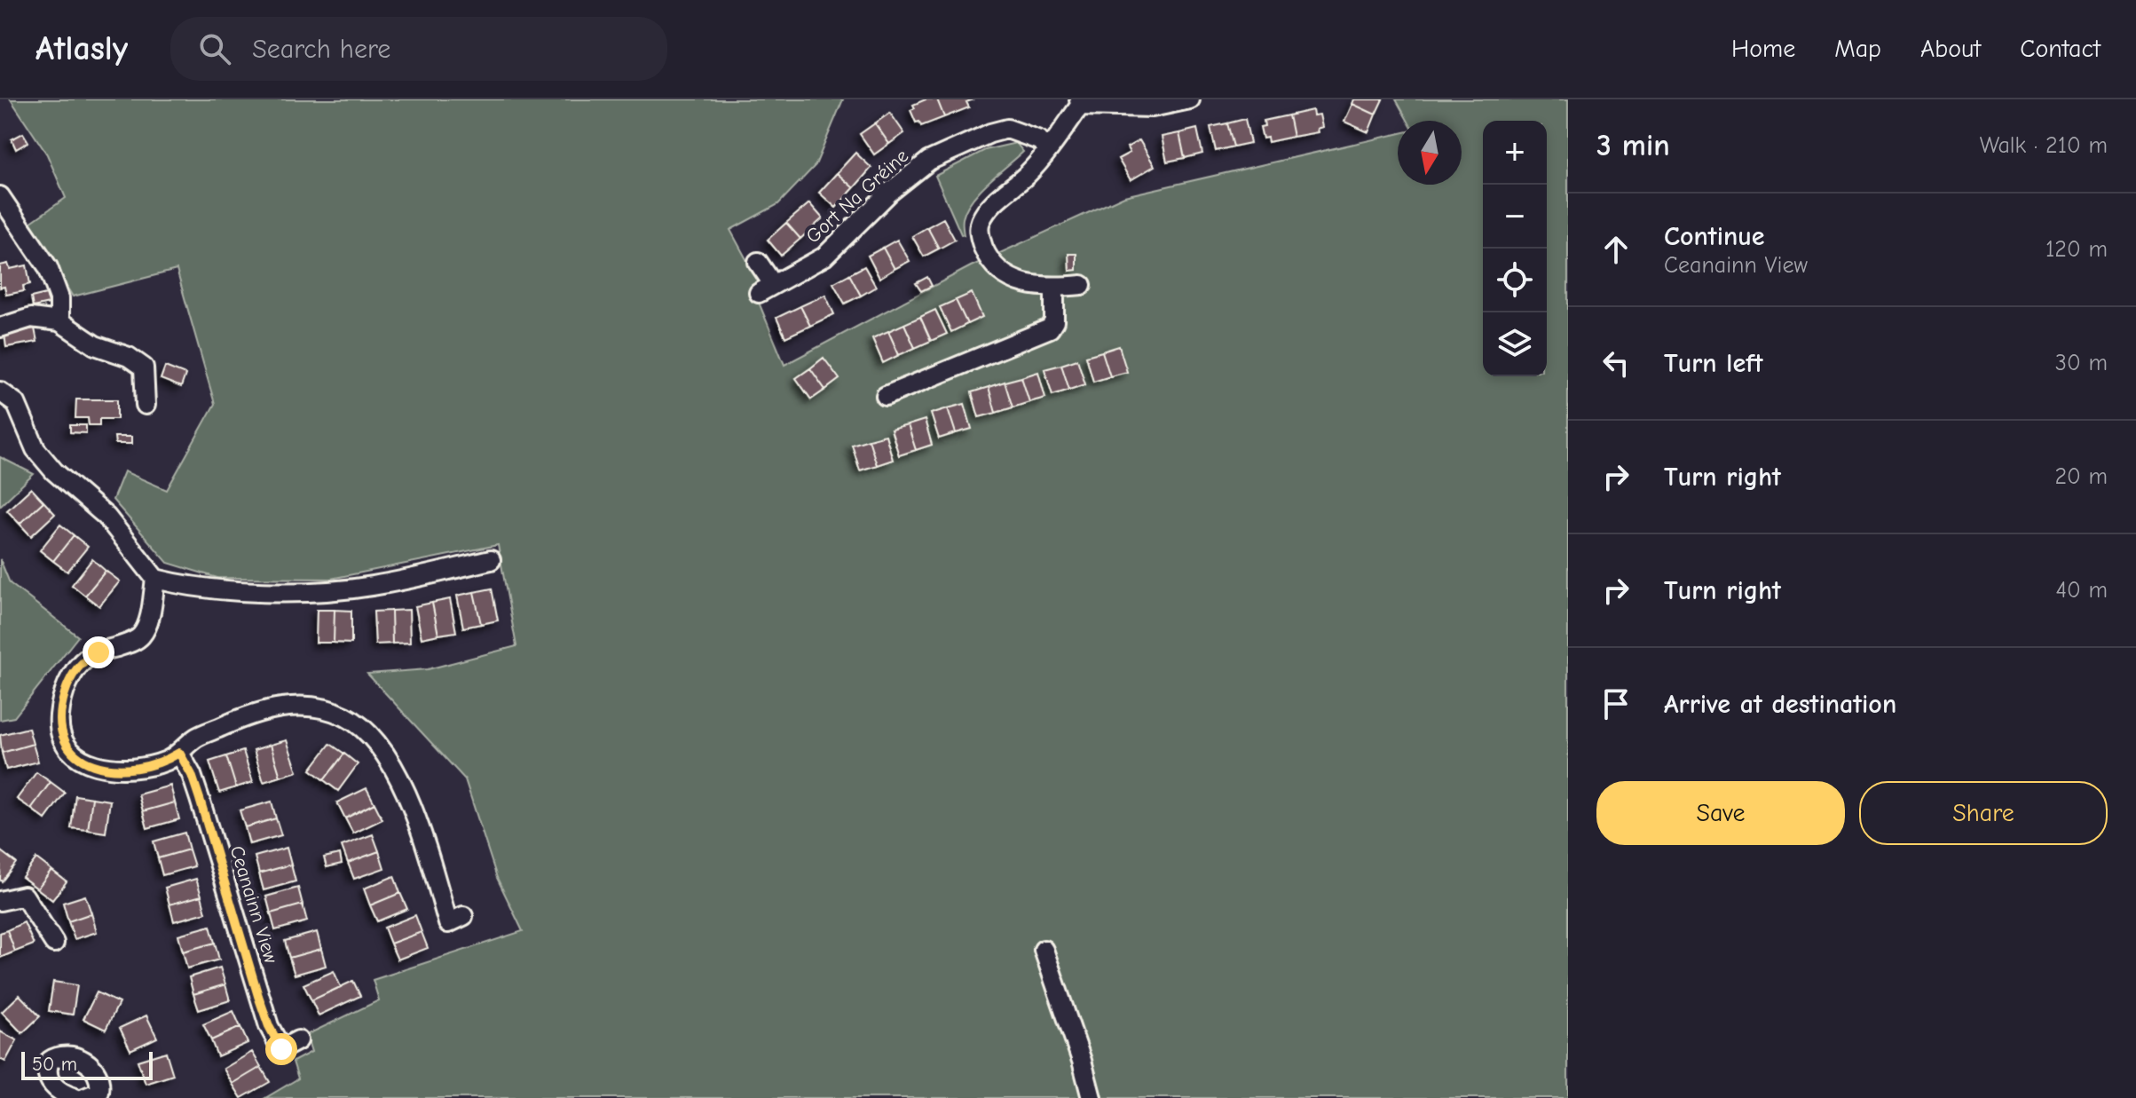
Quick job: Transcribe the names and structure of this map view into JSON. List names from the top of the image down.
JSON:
{
  "streets": {
    "street": ["Gort Na Gréine", "Ceanainn View"]
  },
  "scale_bar": "50 m",
  "north": "bottom",
  "page": {
    "header": "Atlasly",
    "search": "Search here",
    "nav": [
      "Home",
      "Map",
      "About",
      "Contact"
    ],
    "heading": ["3 min", "Walk · 210 m"],
    "map_buttons": ["+", "−"],
    "list": [
      ["Continue", "Ceanainn View", "120 m"],
      ["Turn left", "30 m"],
      ["Turn right", "20 m"],
      ["Turn right", "40 m"],
      "Arrive at destination"
    ],
    "buttons": ["Save", "Share"],
    "scale": "50 m"
  }
}
